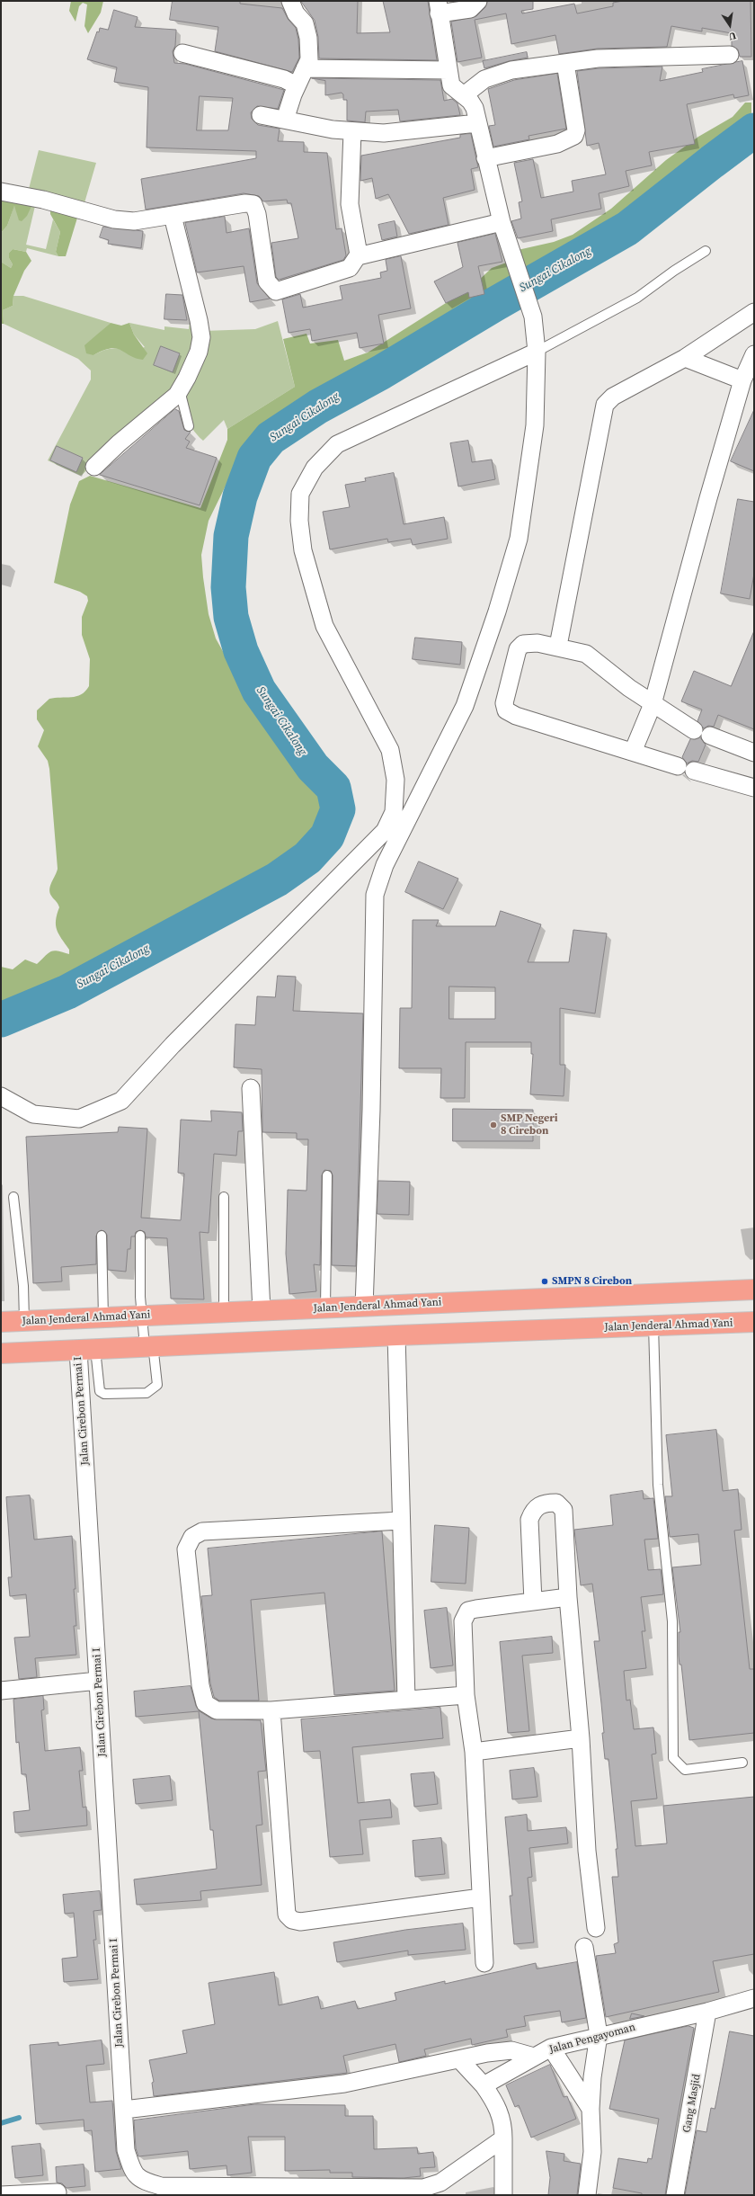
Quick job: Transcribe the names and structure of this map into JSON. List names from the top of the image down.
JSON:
{
  "streets": {
    "highway": ["Jalan Jenderal Ahmad Yani"],
    "street": ["Jalan Cirebon Permai I", "Jalan Pengayoman", "Gang Masjid"]
  },
  "crossings": [
    ["Jalan Jenderal Ahmad Yani", "Jalan Cirebon Permai I"],
    ["Jalan Pengayoman", "Gang Masjid"]
  ],
  "water": ["Sungai Cikalong"],
  "places": ["SMP Negeri 8 Cirebon", "SMPN 8 Cirebon"],
  "north": "bottom"
}
